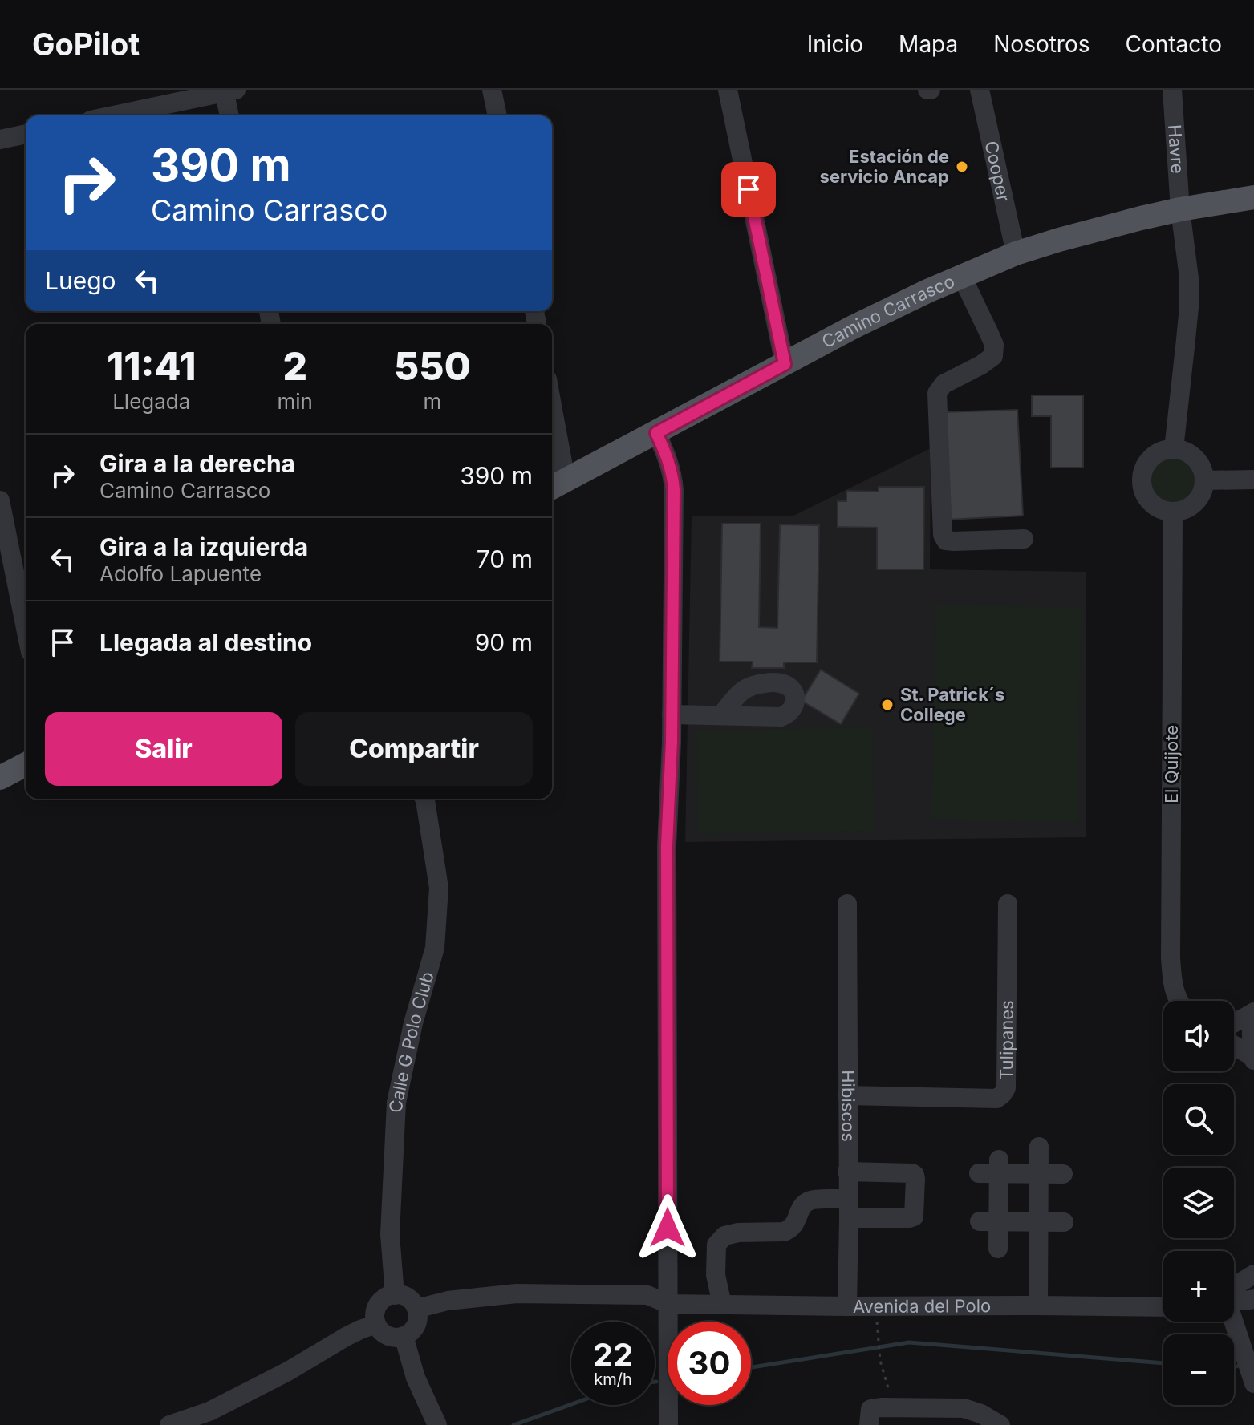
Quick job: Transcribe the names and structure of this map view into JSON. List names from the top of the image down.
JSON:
{
  "streets": {
    "main road": ["Camino Carrasco"],
    "street": [
      "Havre",
      "Cooper",
      "El Quijote",
      "Tulipanes",
      "Calle G Polo Club",
      "Hibiscos",
      "Avenida del Polo"
    ]
  },
  "crossings": [
    ["Havre", "Camino Carrasco"],
    ["Cooper", "Camino Carrasco"],
    ["Tulipanes", "Hibiscos"],
    ["Calle G Polo Club", "Avenida del Polo"],
    ["Hibiscos", "Avenida del Polo"]
  ],
  "places": ["Estación de servicio Ancap", "St. Patrick´s College"],
  "page": {
    "header": "GoPilot",
    "nav": [
      "Inicio",
      "Mapa",
      "Nosotros",
      "Contacto"
    ],
    "turn": ["390 m", "Camino Carrasco"],
    "then": "Luego",
    "eta": [
      "11:41",
      "Llegada",
      "2",
      "min",
      "550",
      "m"
    ],
    "list": [
      {
        "name": "Gira a la derecha",
        "note": "Camino Carrasco",
        "value": "390 m"
      },
      {
        "name": "Gira a la izquierda",
        "note": "Adolfo Lapuente",
        "value": "70 m"
      },
      {
        "name": "Llegada al destino",
        "value": "90 m"
      }
    ],
    "buttons": ["Salir", "Compartir"],
    "map_buttons": ["+", "−"],
    "speed": "22 km/h",
    "limit": "30"
  }
}
